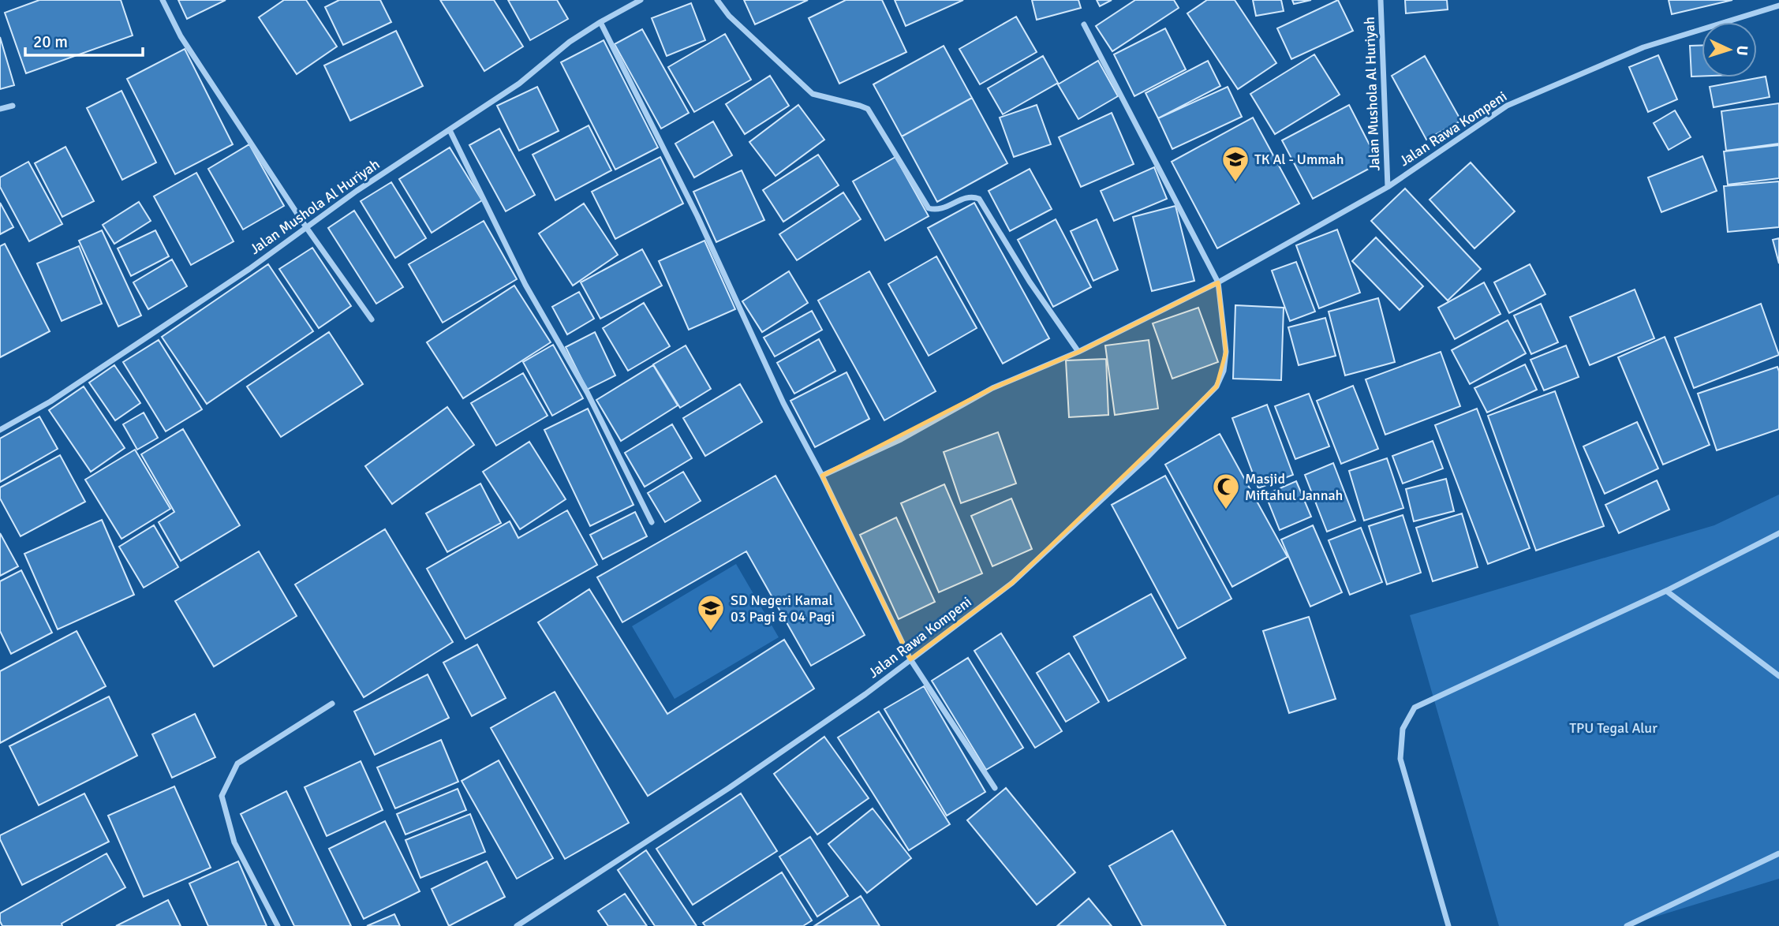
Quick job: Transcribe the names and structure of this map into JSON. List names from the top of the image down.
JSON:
{
  "streets": {
    "street": ["Jalan Mushola Al Huriyah", "Jalan Rawa Kompeni"]
  },
  "crossings": [
    ["Jalan Mushola Al Huriyah", "Jalan Rawa Kompeni"]
  ],
  "parks": ["TPU Tegal Alur"],
  "places": {
    "school or university": ["TK Al - Ummah", "SD Negeri Kamal 03 Pagi & 04 Pagi"],
    "mosque": ["Masjid Miftahul Jannah"]
  },
  "scale_bar": "20 m",
  "north": "right"
}
